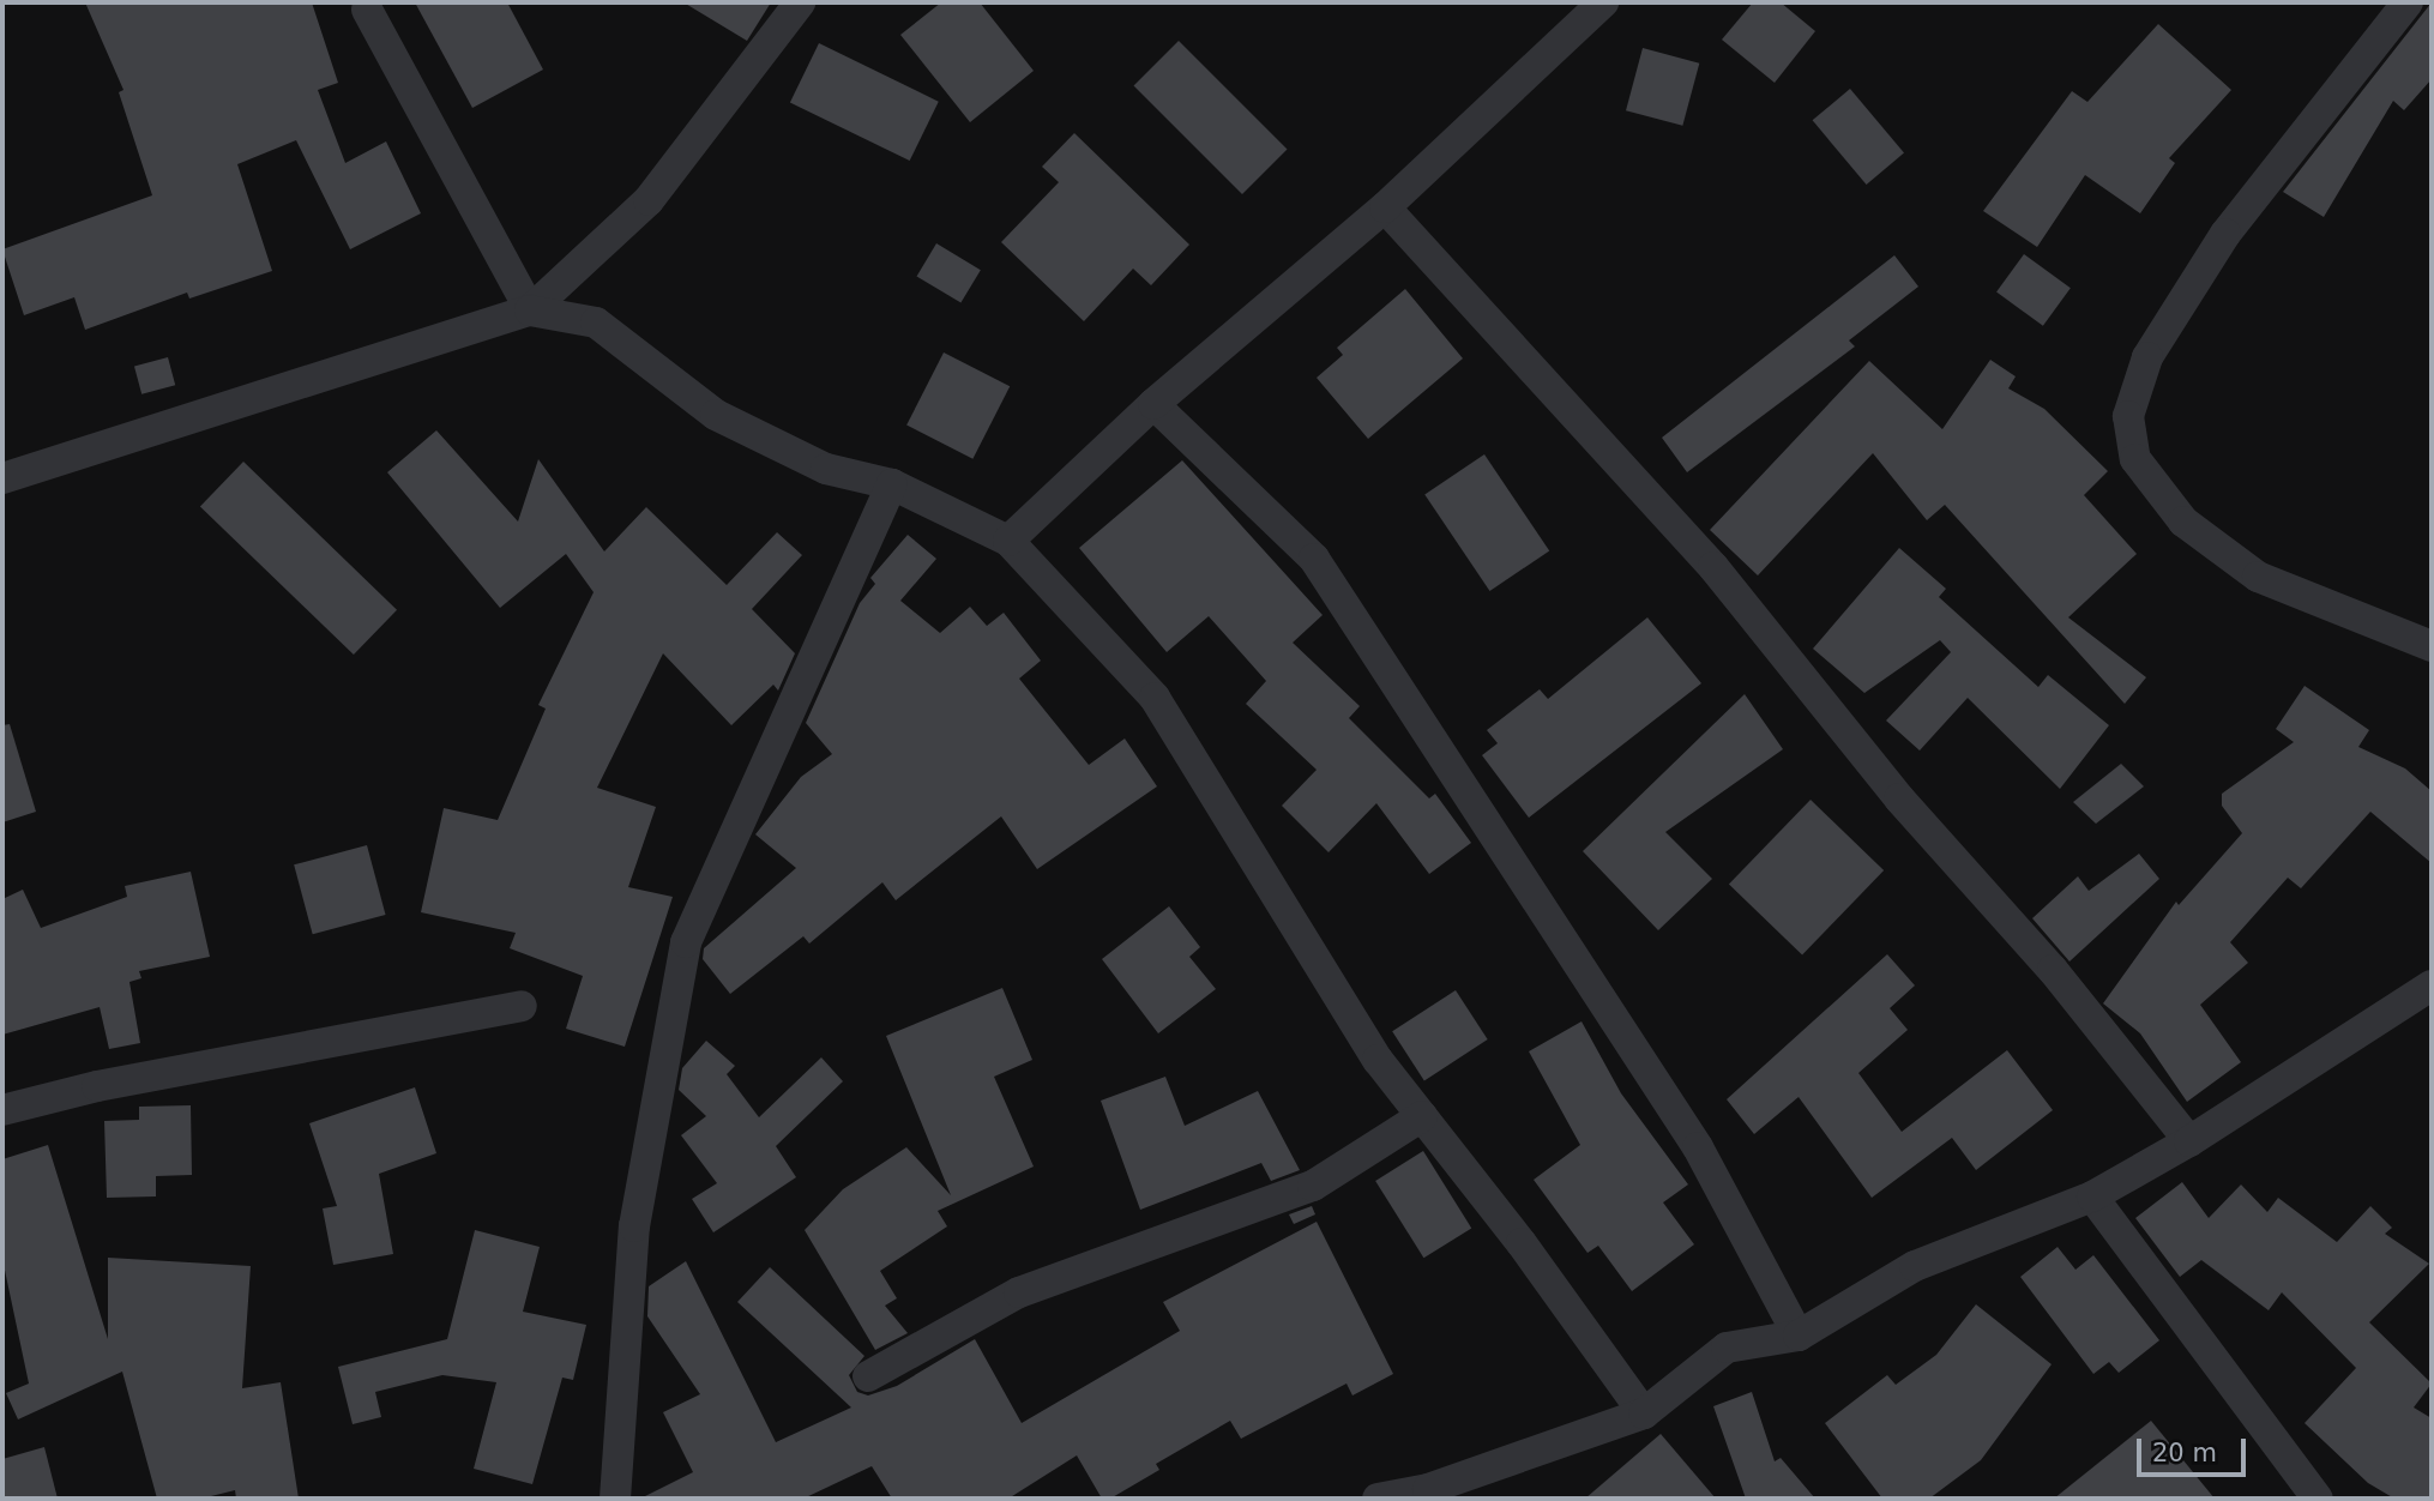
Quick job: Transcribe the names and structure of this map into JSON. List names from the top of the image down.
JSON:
{
  "scale_bar": "20 m"
}
